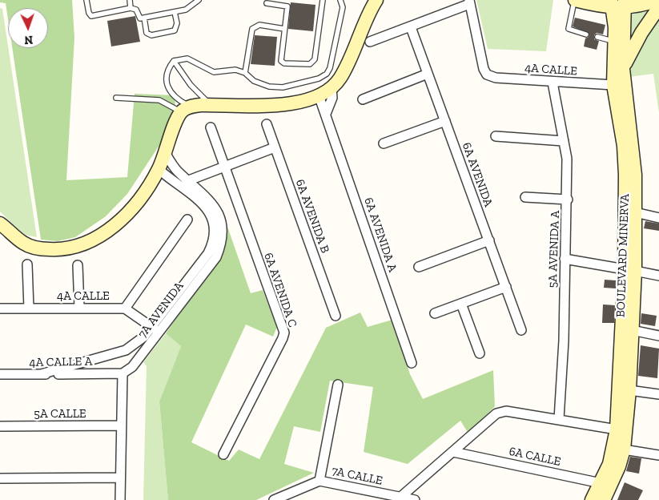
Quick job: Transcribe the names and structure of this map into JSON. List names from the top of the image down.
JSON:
{
  "streets": {
    "street": [
      "4A CALLE",
      "6A AVENIDA",
      "6A AVENIDA B",
      "6A AVENIDA A",
      "5A AVENIDA A",
      "BOULEVARD MINERVA",
      "6A AVENIDA C",
      "7A AVENIDA",
      "4A CALLE A",
      "5A CALLE",
      "6A CALLE",
      "7A CALLE"
    ]
  },
  "crossings": [
    ["4A CALLE", "5A AVENIDA A"],
    ["4A CALLE", "BOULEVARD MINERVA"],
    ["4A CALLE", "7A AVENIDA"],
    ["BOULEVARD MINERVA", "6A CALLE"],
    ["7A AVENIDA", "4A CALLE A"]
  ],
  "north": "bottom"
}
